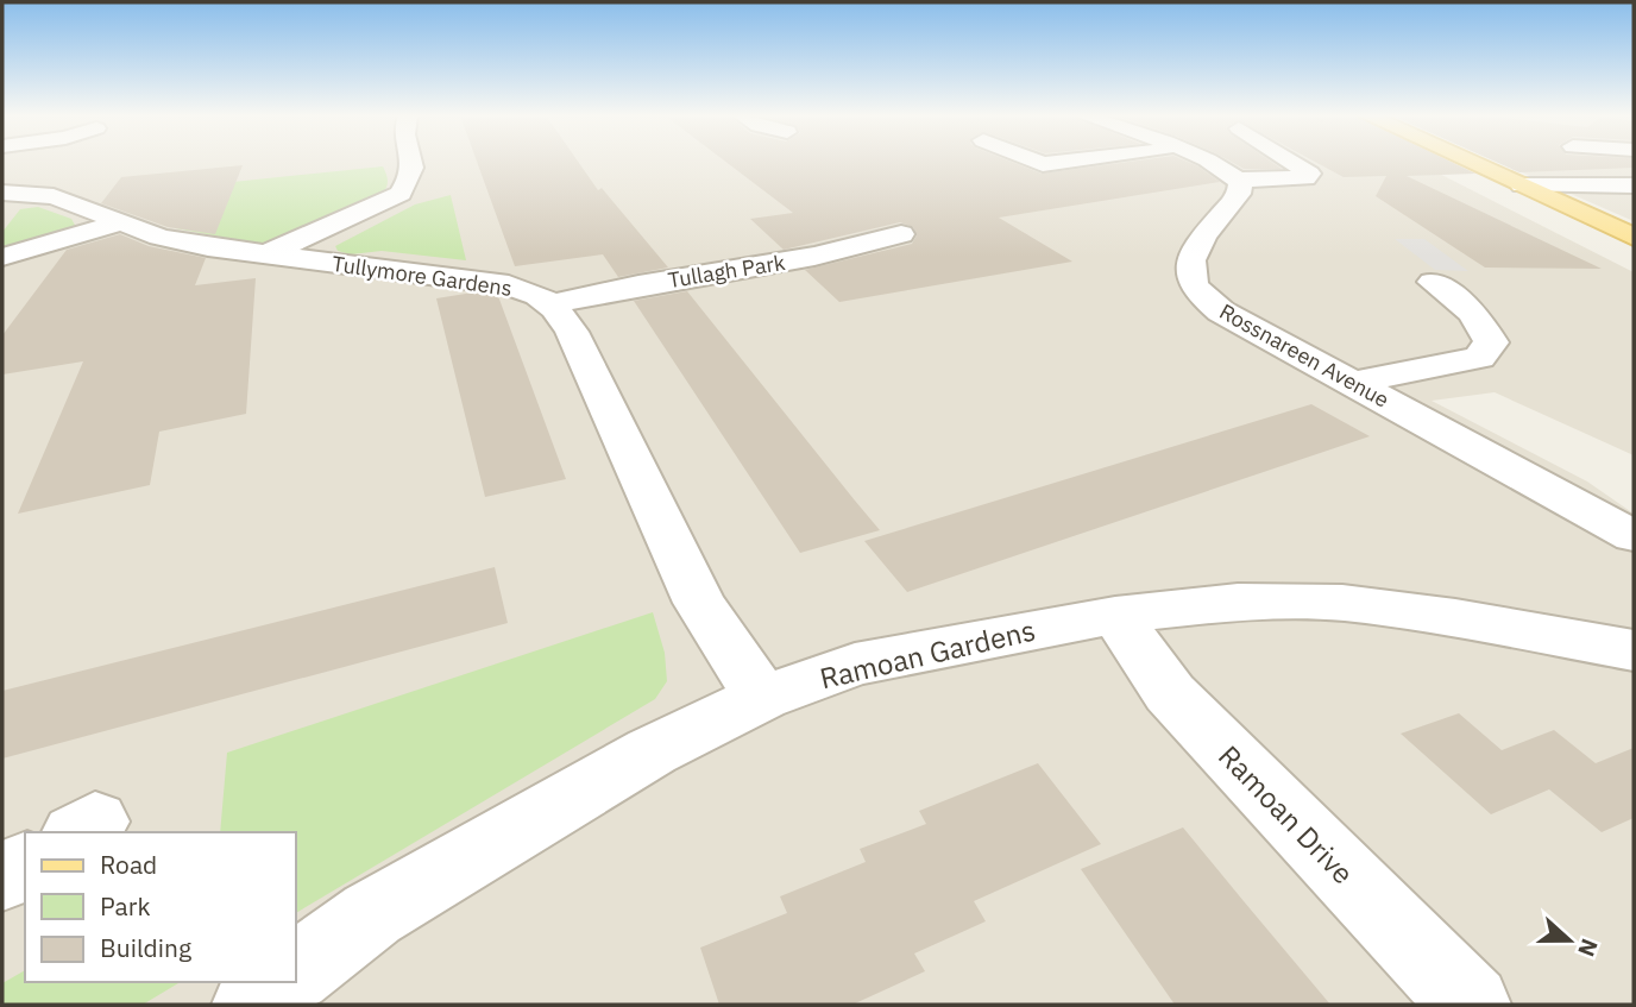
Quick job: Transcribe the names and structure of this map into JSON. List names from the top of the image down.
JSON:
{
  "streets": {
    "street": [
      "Tullagh Park",
      "Tullymore Gardens",
      "Rossnareen Avenue",
      "Ramoan Gardens",
      "Ramoan Drive"
    ]
  },
  "crossings": [
    ["Tullagh Park", "Tullymore Gardens"],
    ["Tullymore Gardens", "Ramoan Gardens"],
    ["Ramoan Gardens", "Ramoan Drive"]
  ],
  "legend": ["Road", "Park", "Building"],
  "north": "right"
}
